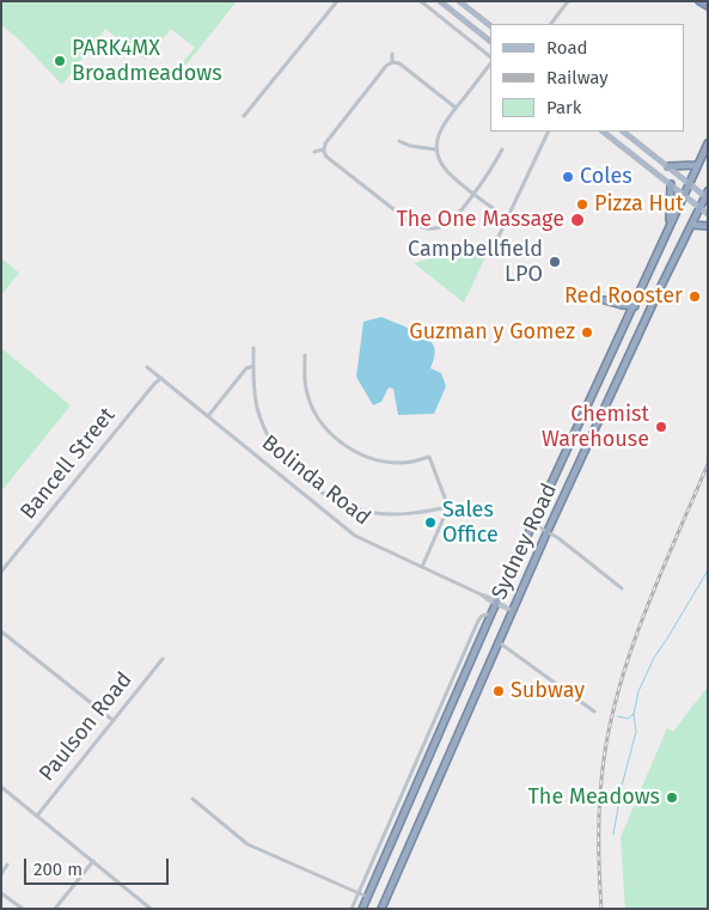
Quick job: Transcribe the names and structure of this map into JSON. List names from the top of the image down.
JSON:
{
  "streets": {
    "highway": ["Sydney Road"],
    "street": ["Bancell Street", "Bolinda Road", "Paulson Road"]
  },
  "crossings": [
    ["Bancell Street", "Bolinda Road"],
    ["Bolinda Road", "Sydney Road"]
  ],
  "places": [
    "PARK4MX Broadmeadows",
    "Coles",
    "Pizza Hut",
    "The One Massage",
    "Campbellfield LPO",
    "Red Rooster",
    "Guzman y Gomez",
    "Chemist Warehouse",
    "Sales Office",
    "Subway",
    "The Meadows"
  ],
  "legend": ["Road", "Railway", "Park"],
  "scale_bar": "200 m"
}
